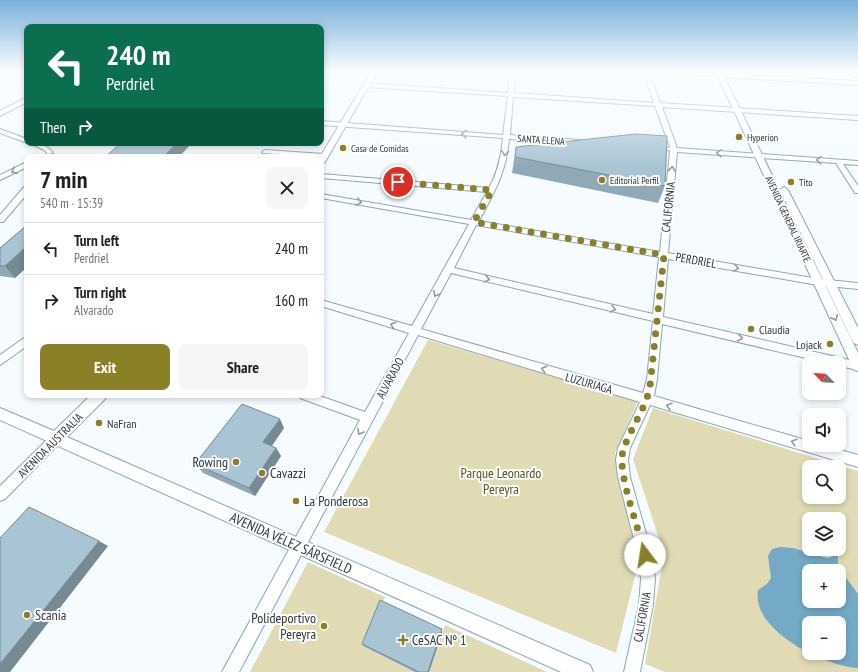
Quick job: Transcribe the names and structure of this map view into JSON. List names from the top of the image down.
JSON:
{
  "streets": {
    "main road": ["AVENIDA GENERAL IRIARTE", "AVENIDA AUSTRALIA", "AVENIDA VÉLEZ SÁRSFIELD"],
    "street": [
      "SANTA ELENA",
      "CALIFORNIA",
      "PERDRIEL",
      "ALVARADO",
      "LUZURIAGA"
    ]
  },
  "crossings": [
    ["SANTA ELENA", "ALVARADO"],
    ["CALIFORNIA", "PERDRIEL"],
    ["CALIFORNIA", "LUZURIAGA"],
    ["AVENIDA GENERAL IRIARTE", "PERDRIEL"],
    ["PERDRIEL", "ALVARADO"],
    ["ALVARADO", "LUZURIAGA"],
    ["ALVARADO", "AVENIDA VÉLEZ SÁRSFIELD"],
    ["AVENIDA AUSTRALIA", "AVENIDA VÉLEZ SÁRSFIELD"]
  ],
  "one_way": ["ALVARADO"],
  "parks": ["Parque Leonardo Pereyra"],
  "places": {
    "other": [
      "Hyperion",
      "Casa de Comidas",
      "Editorial Perfil",
      "Tito",
      "Claudia",
      "Lojack",
      "NaFran",
      "Rowing",
      "Cavazzi",
      "La Ponderosa",
      "Scania",
      "Polideportivo Pereyra"
    ],
    "health": ["CeSAC Nº 1"]
  },
  "north": "top left",
  "page": {
    "turn": ["240 m", "Perdriel"],
    "then": "Then",
    "heading": ["7 min", "540 m · 15:39"],
    "list": [
      {
        "name": "Turn left",
        "note": "Perdriel",
        "value": "240 m"
      },
      {
        "name": "Turn right",
        "note": "Alvarado",
        "value": "160 m"
      }
    ],
    "buttons": ["Exit", "Share"],
    "map_buttons": ["+", "−"]
  }
}
